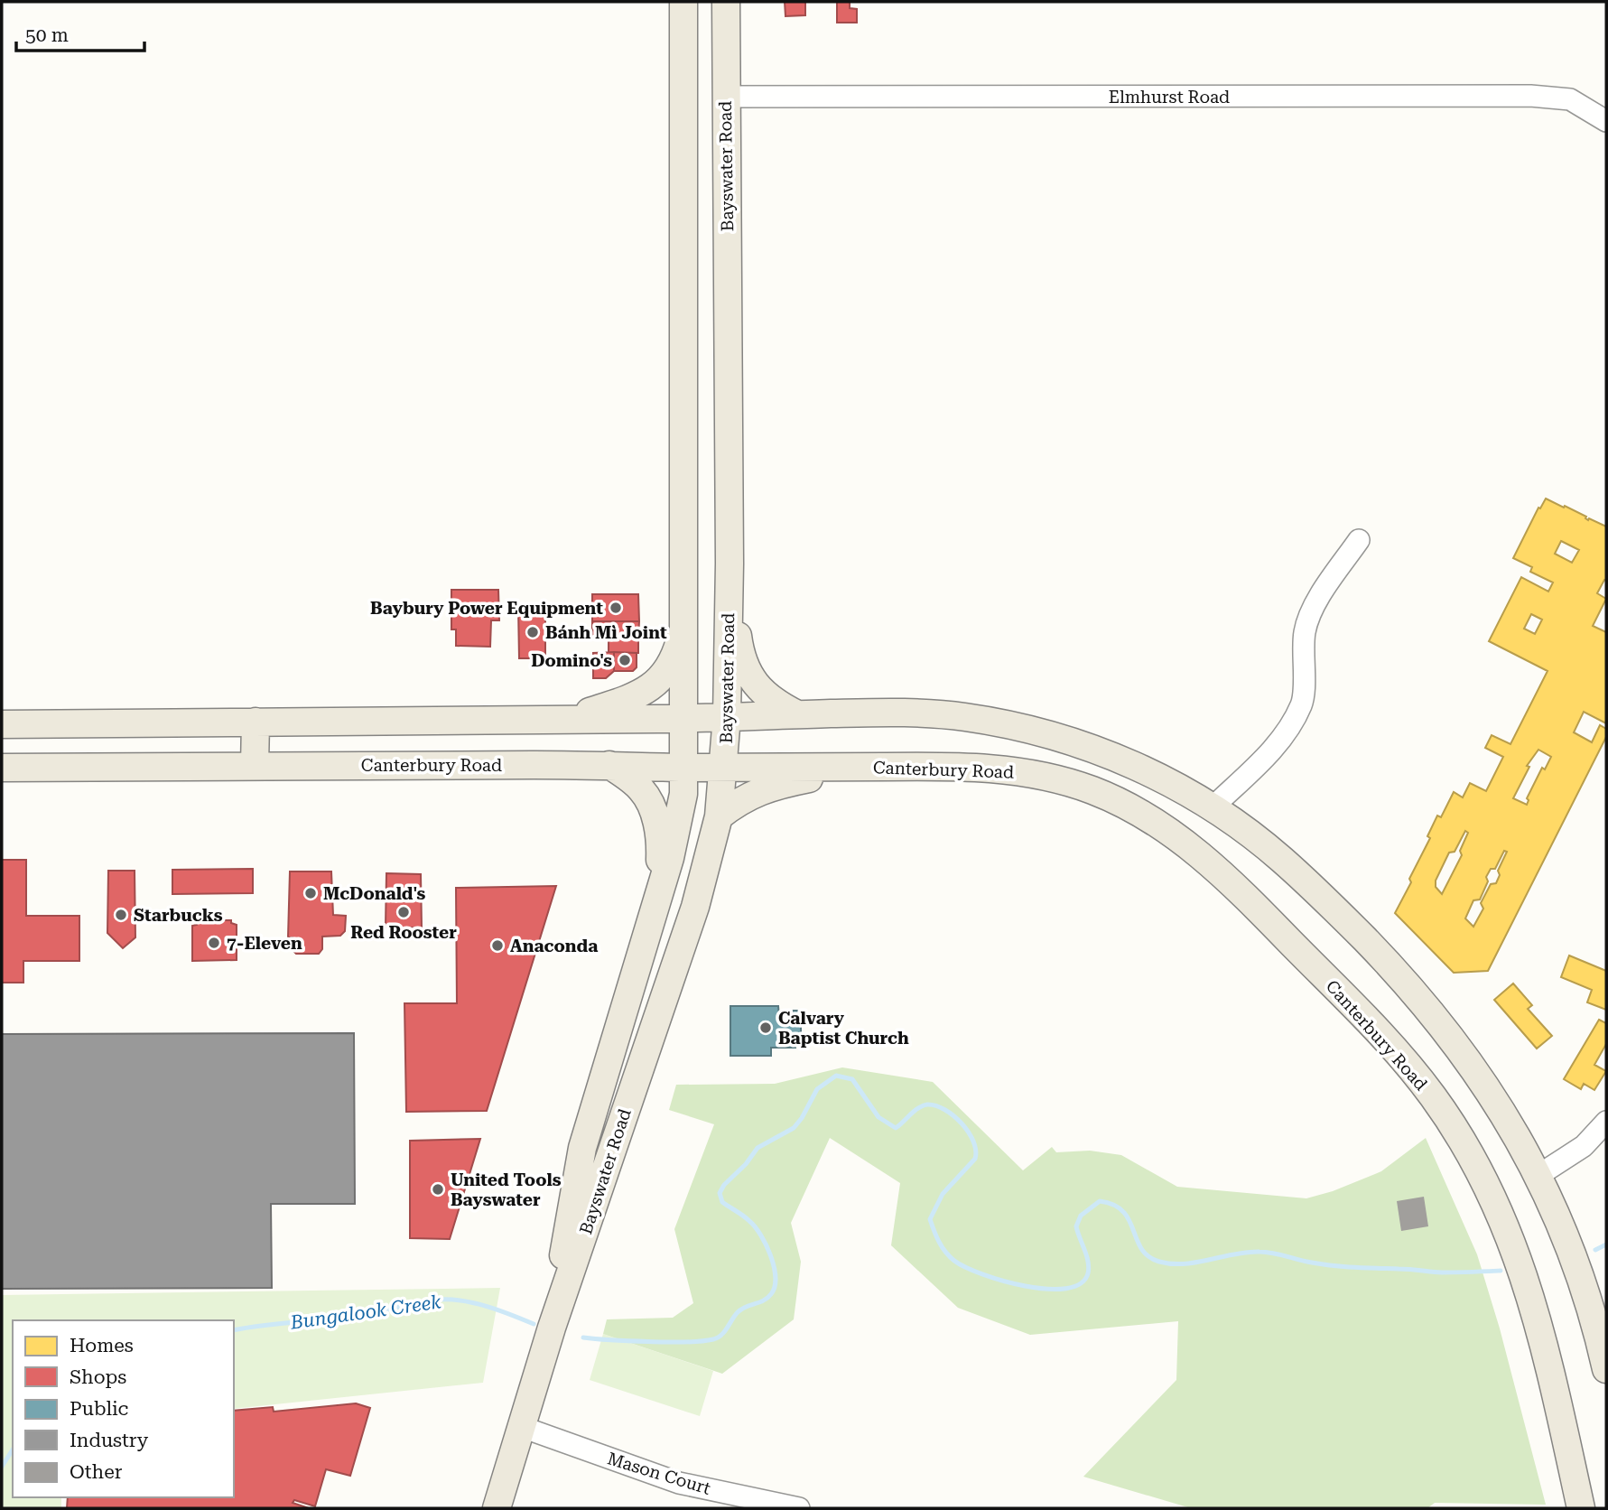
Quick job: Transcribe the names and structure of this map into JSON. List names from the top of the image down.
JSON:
{
  "streets": {
    "main road": ["Bayswater Road", "Canterbury Road"],
    "street": ["Elmhurst Road", "Mason Court"]
  },
  "crossings": [
    ["Elmhurst Road", "Bayswater Road"],
    ["Bayswater Road", "Canterbury Road"],
    ["Bayswater Road", "Mason Court"]
  ],
  "water": ["Bungalook Creek"],
  "places": [
    "Baybury Power Equipment",
    "Bánh Mì Joint",
    "Domino's",
    "McDonald's",
    "Red Rooster",
    "Starbucks",
    "7-Eleven",
    "Anaconda",
    "Calvary Baptist Church",
    "United Tools Bayswater"
  ],
  "legend": [
    "Homes",
    "Shops",
    "Public",
    "Industry",
    "Other"
  ],
  "scale_bar": "50 m"
}
